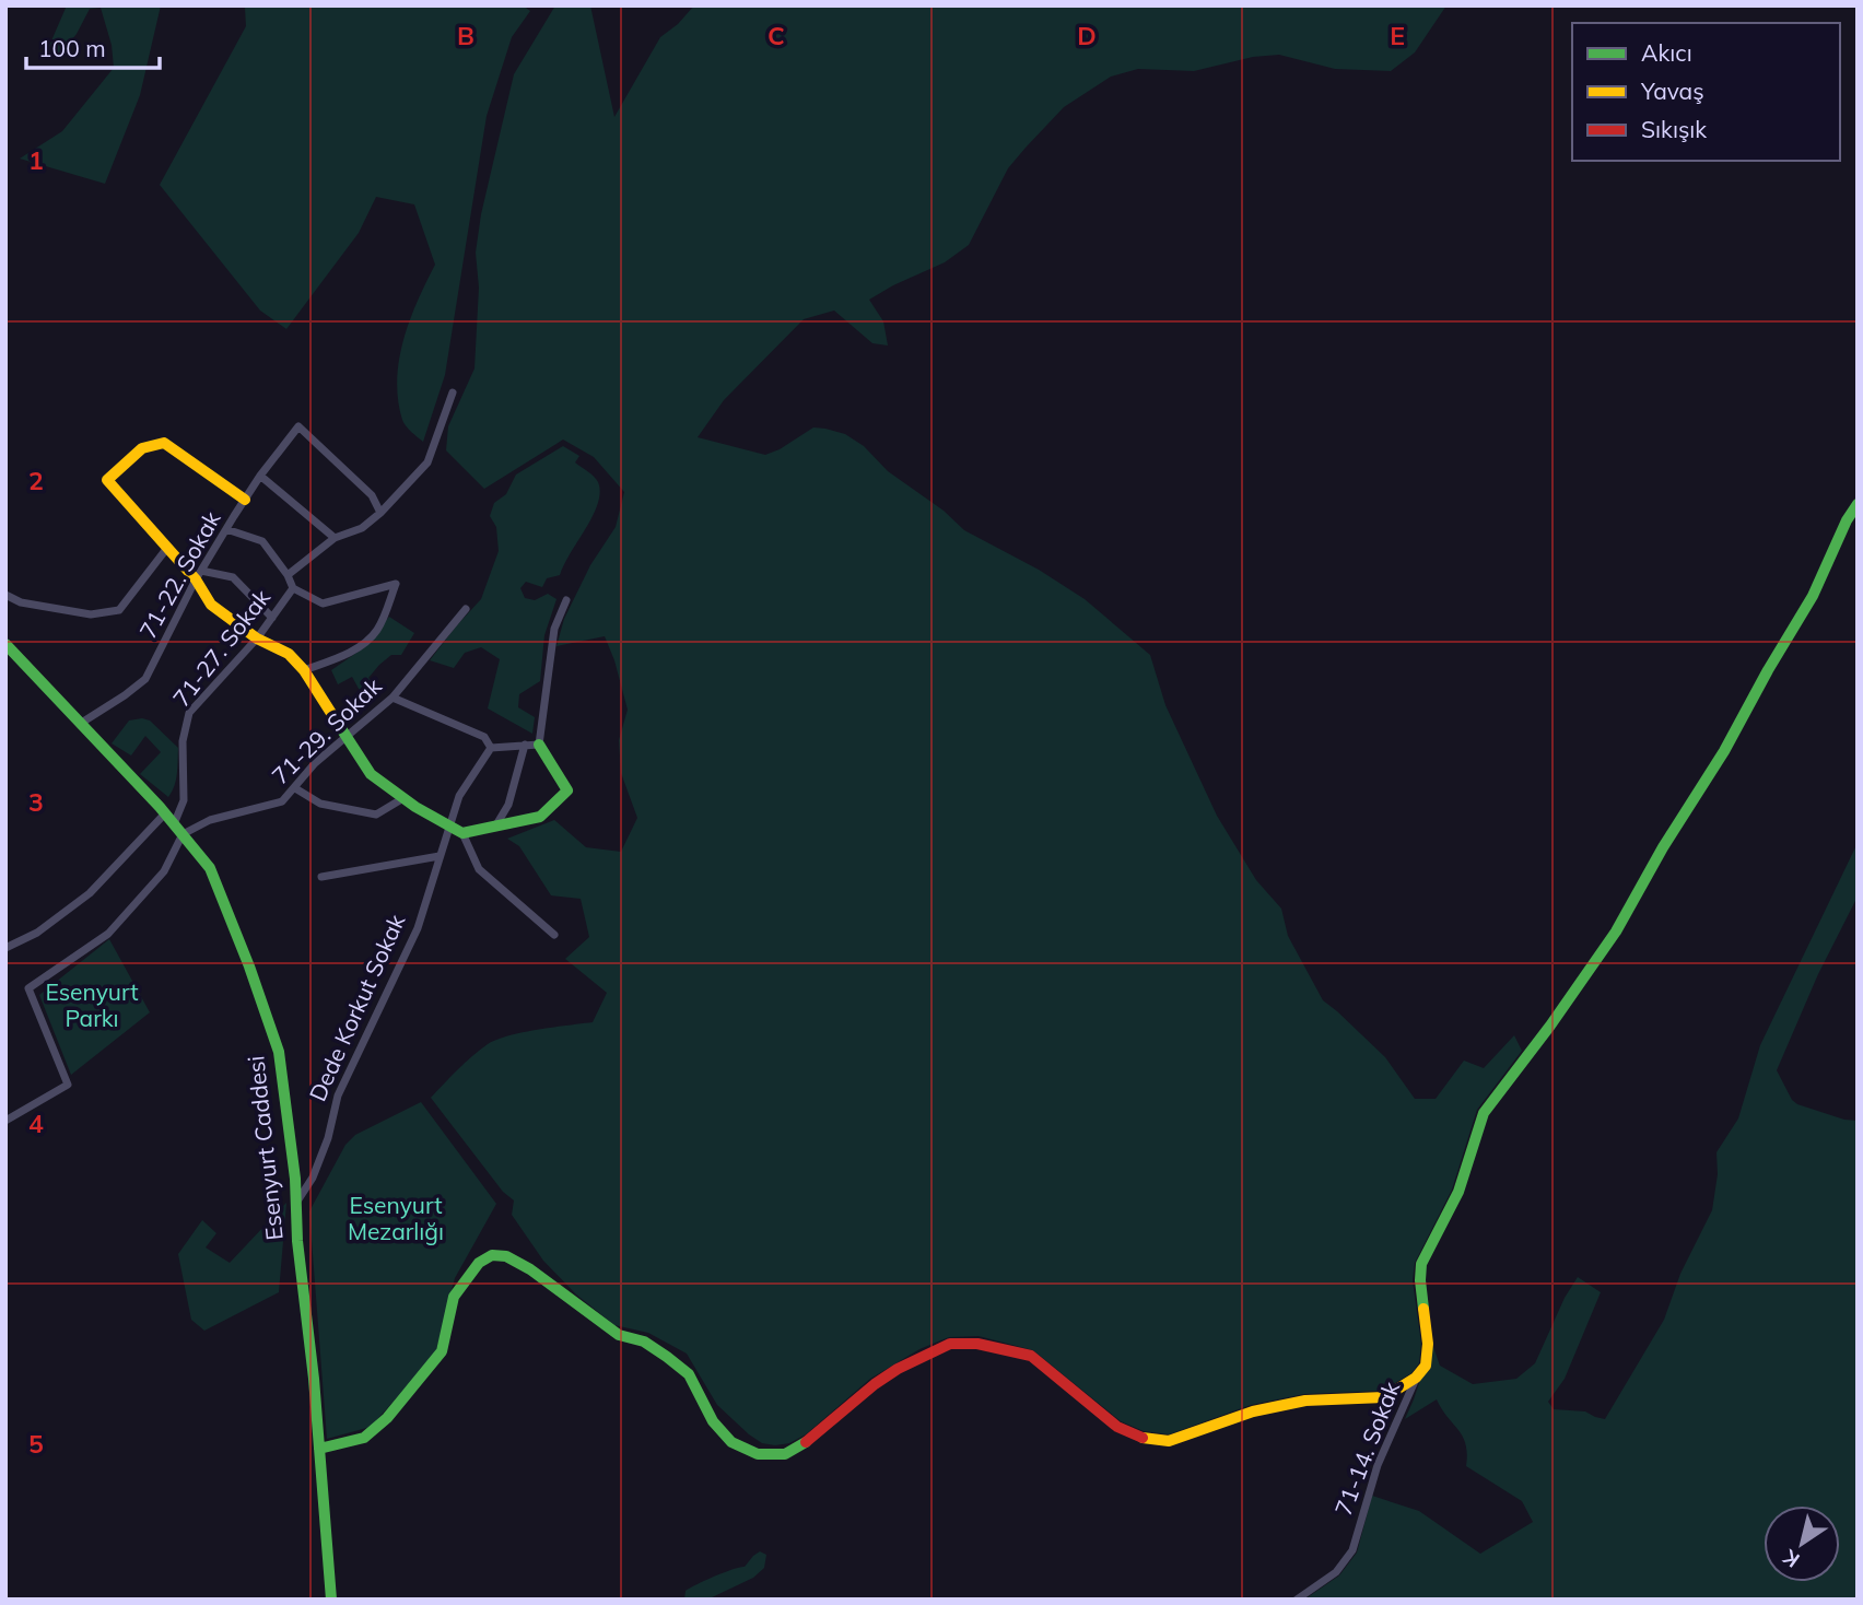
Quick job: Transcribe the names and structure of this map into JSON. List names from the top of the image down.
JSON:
{
  "streets": {
    "street": [
      "71-22. Sokak",
      "71-27. Sokak",
      "71-29. Sokak",
      "Dede Korkut Sokak",
      "Esenyurt Caddesi",
      "71-14. Sokak"
    ]
  },
  "crossings": [
    ["71-22. Sokak", "71-27. Sokak"],
    ["71-22. Sokak", "Esenyurt Caddesi"],
    ["71-27. Sokak", "Esenyurt Caddesi"],
    ["71-29. Sokak", "Esenyurt Caddesi"],
    ["Dede Korkut Sokak", "Esenyurt Caddesi"]
  ],
  "parks": ["Esenyurt Parkı", "Esenyurt Mezarlığı"],
  "legend": ["Akıcı", "Yavaş", "Sıkışık"],
  "scale_bar": "100 m",
  "north": "bottom left",
  "grid": {
    "columns": [
      "B",
      "C",
      "D",
      "E"
    ],
    "rows": [
      "1",
      "2",
      "3",
      "4",
      "5"
    ]
  }
}
